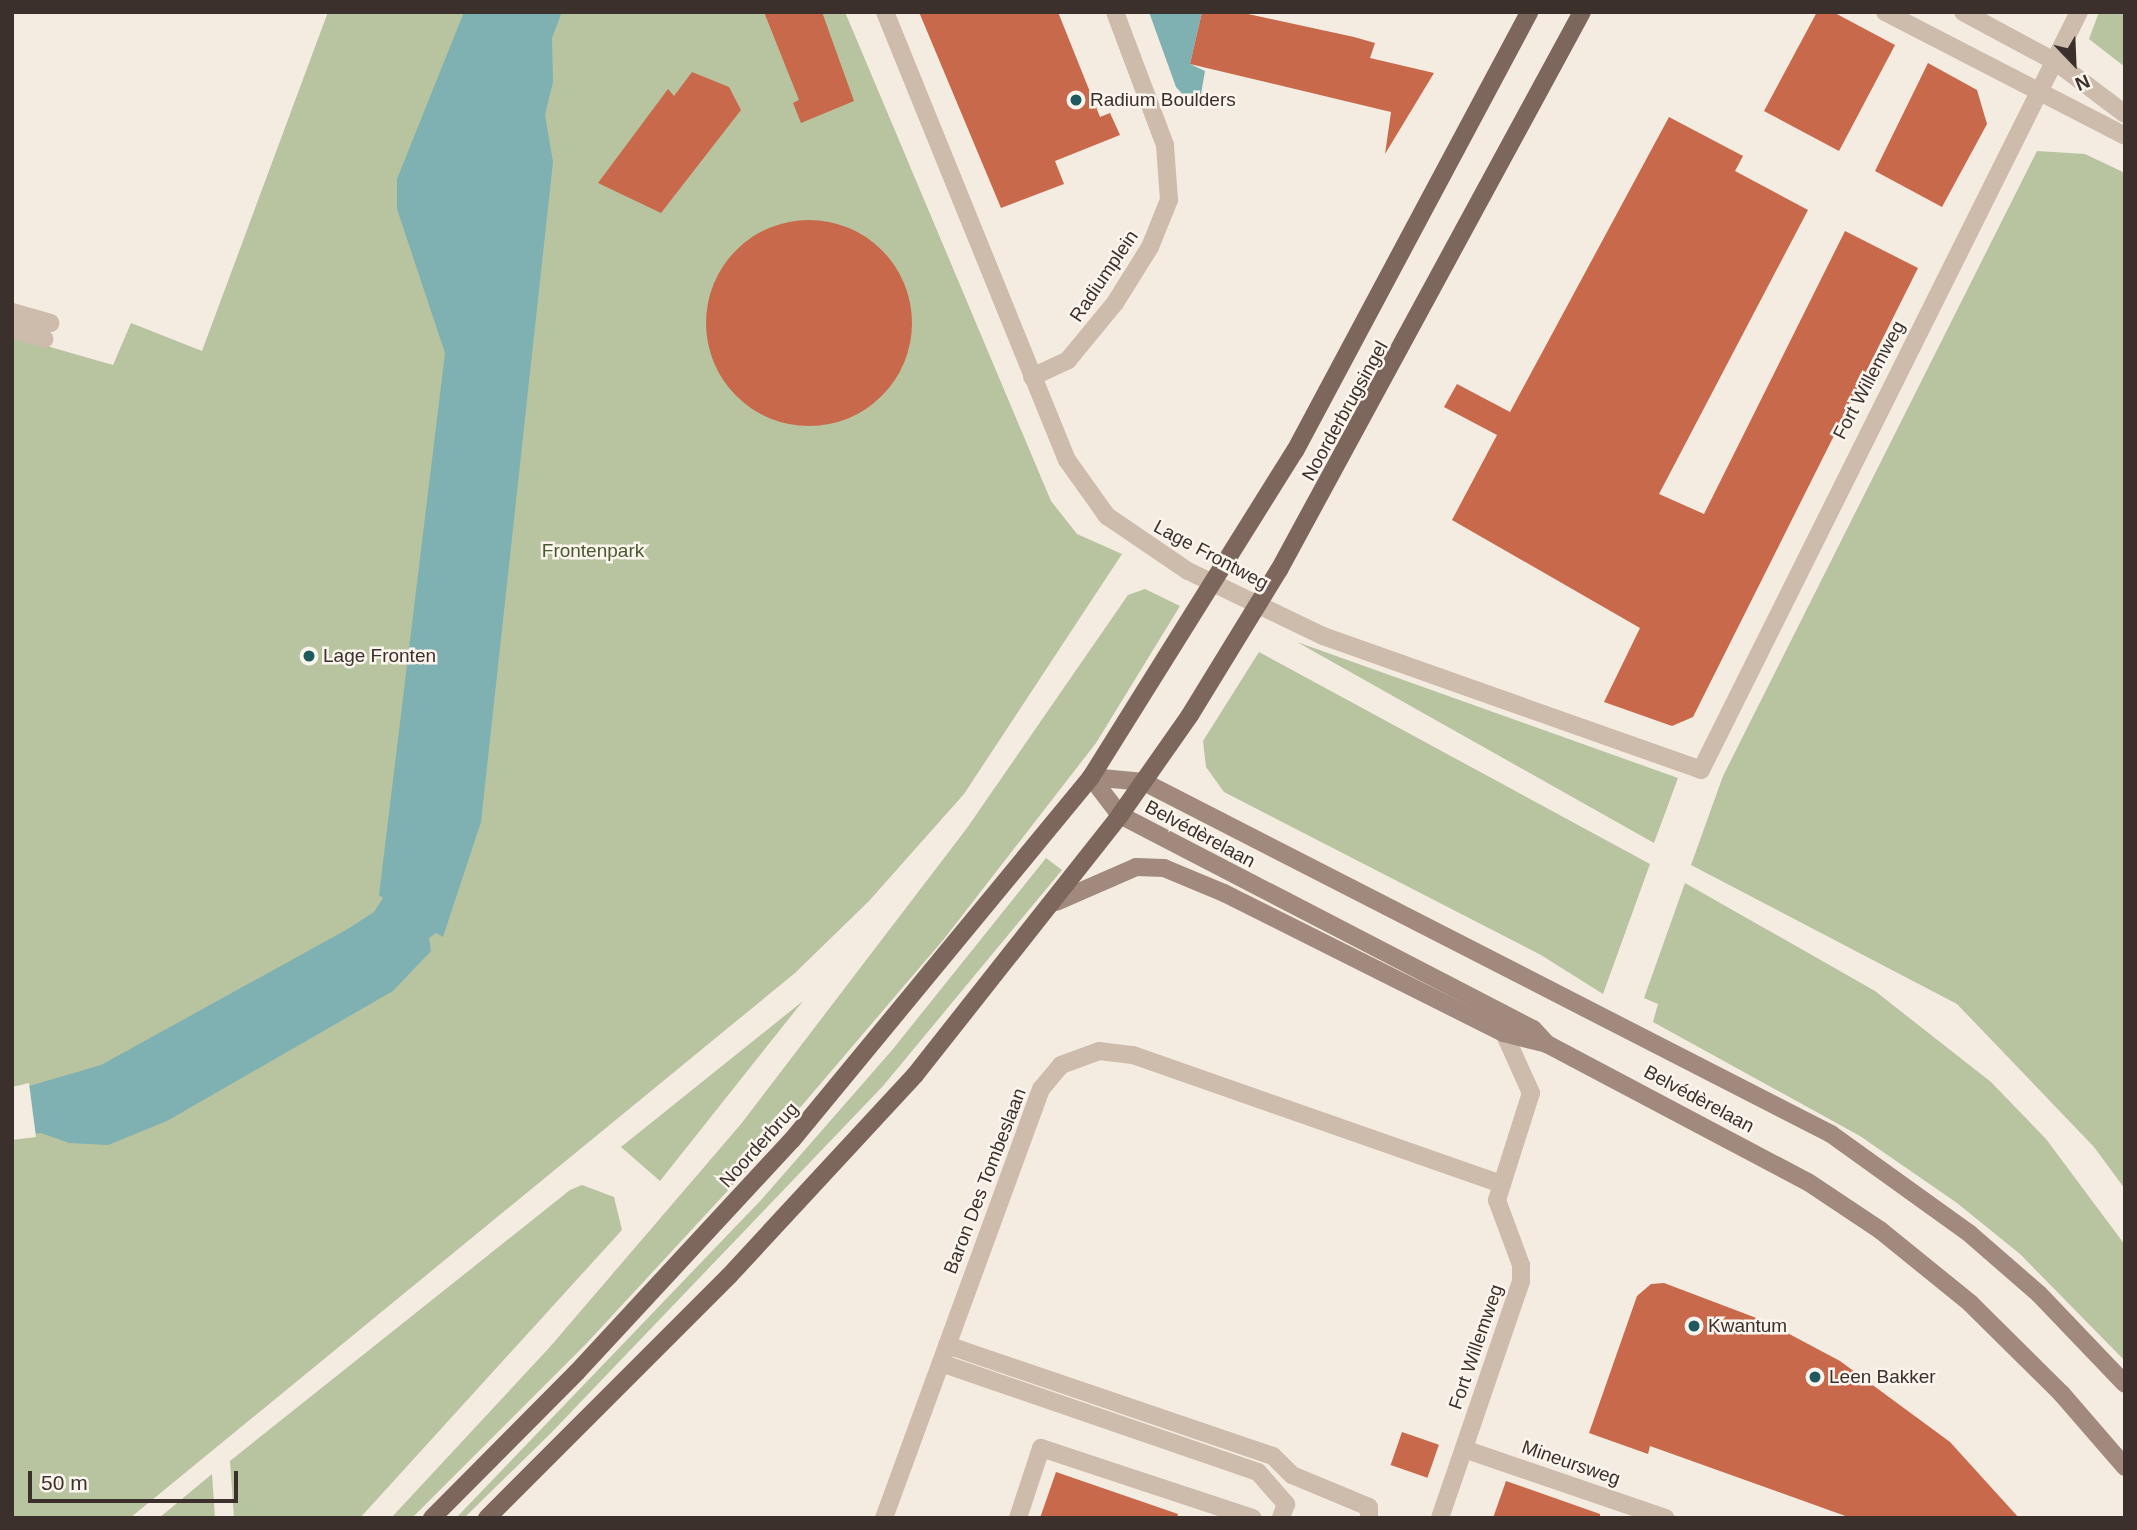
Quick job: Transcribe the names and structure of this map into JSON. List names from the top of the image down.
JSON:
{
  "streets": {
    "main road": ["Noorderbrugsingel", "Belvédèrelaan", "Noorderbrug"],
    "street": [
      "Radiumplein",
      "Fort Willemweg",
      "Lage Frontweg",
      "Baron Des Tombeslaan",
      "Mineursweg"
    ]
  },
  "crossings": [
    ["Radiumplein", "Lage Frontweg"],
    ["Fort Willemweg", "Lage Frontweg"],
    ["Fort Willemweg", "Baron Des Tombeslaan"],
    ["Fort Willemweg", "Mineursweg"],
    ["Noorderbrugsingel", "Belvédèrelaan"],
    ["Noorderbrugsingel", "Noorderbrug"],
    ["Belvédèrelaan", "Noorderbrug"]
  ],
  "parks": ["Frontenpark"],
  "places": [
    "Radium Boulders",
    "Lage Fronten",
    "Kwantum",
    "Leen Bakker"
  ],
  "scale_bar": "50 m",
  "north": "bottom right"
}
